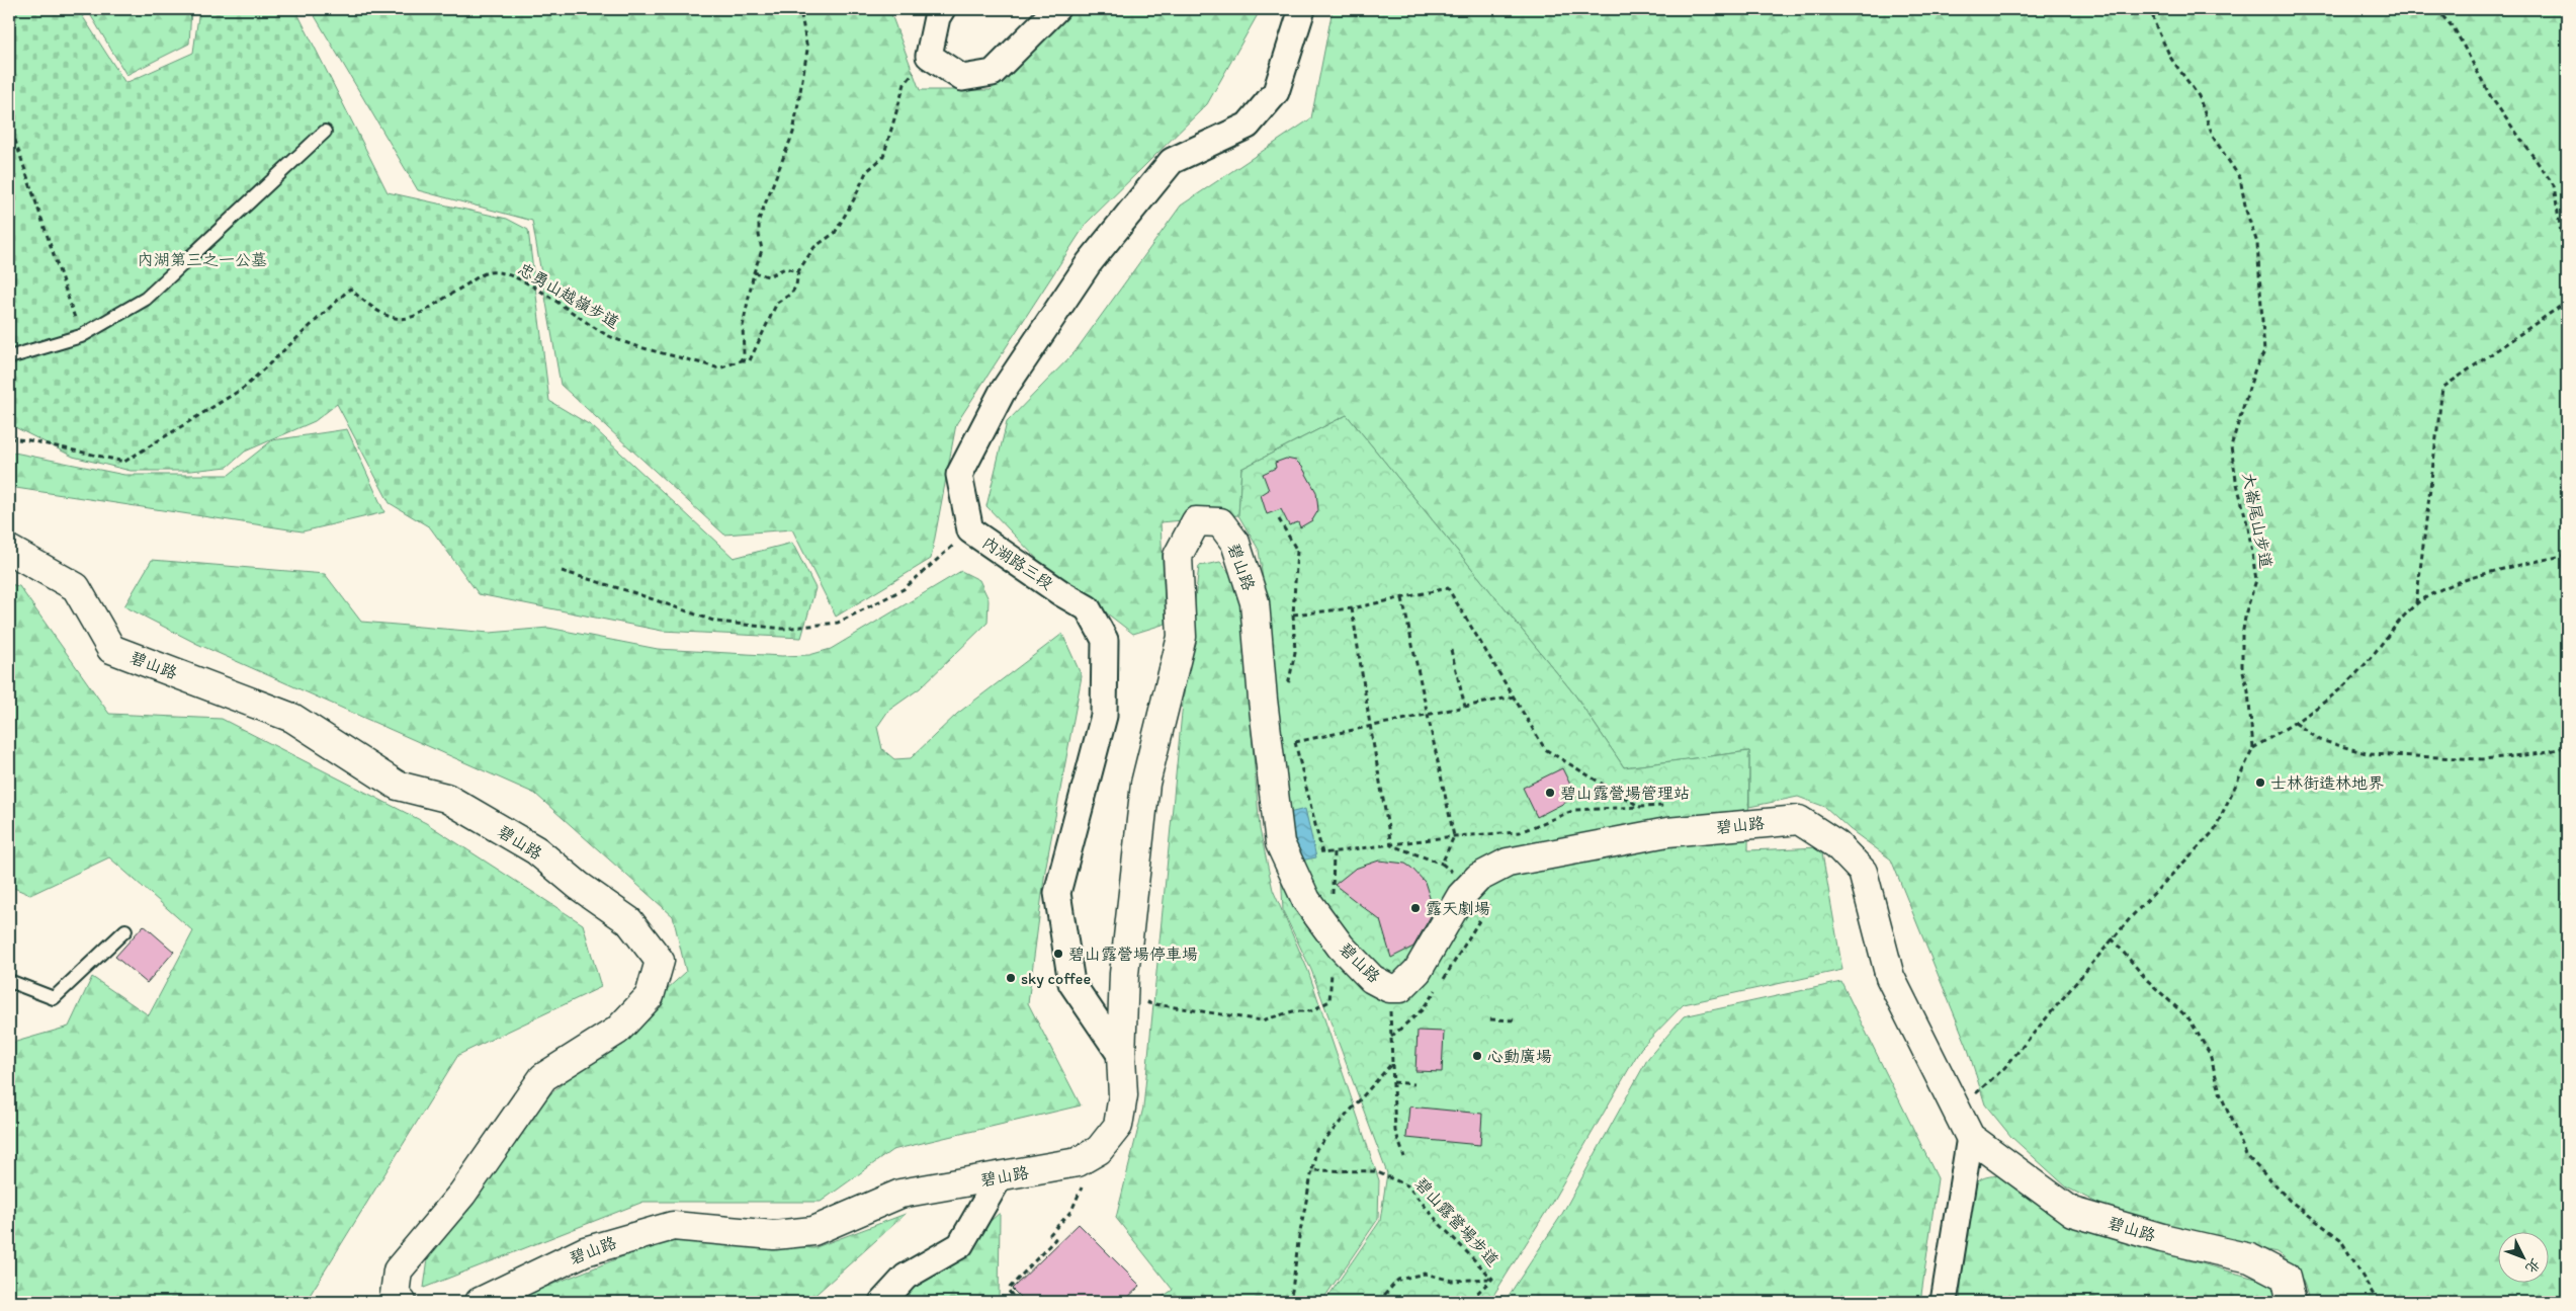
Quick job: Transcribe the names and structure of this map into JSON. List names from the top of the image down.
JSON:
{
  "streets": {
    "street": ["內湖路三段", "碧山路"],
    "path": ["忠勇山越嶺步道", "大崙尾山步道", "碧山露營場步道"]
  },
  "crossings": [
    ["內湖路三段", "碧山路"]
  ],
  "parks": ["內湖第三之一公墓"],
  "places": [
    "士林街造林地界",
    "碧山露營場管理站",
    "露天劇場",
    "碧山露營場停車場",
    "sky coffee",
    "心動廣場"
  ],
  "north": "bottom right"
}
